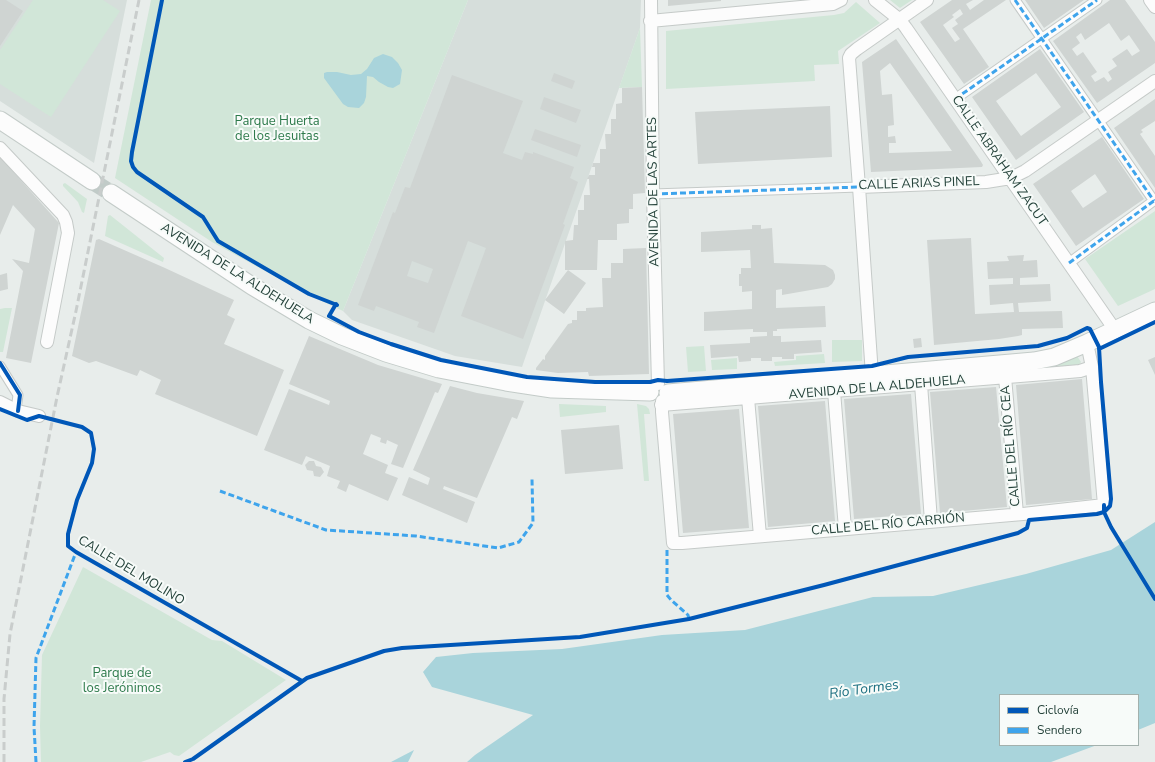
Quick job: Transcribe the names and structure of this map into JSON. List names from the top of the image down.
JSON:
{
  "streets": {
    "main road": ["AVENIDA DE LA ALDEHUELA"],
    "street": [
      "CALLE ABRAHAM ZACUT",
      "CALLE ARIAS PINEL",
      "AVENIDA DE LAS ARTES",
      "CALLE DEL RÍO CEA",
      "CALLE DEL RÍO CARRIÓN"
    ],
    "cycle path": ["CALLE DEL MOLINO"]
  },
  "crossings": [
    ["CALLE ABRAHAM ZACUT", "CALLE ARIAS PINEL"],
    ["CALLE ABRAHAM ZACUT", "AVENIDA DE LA ALDEHUELA"],
    ["CALLE ARIAS PINEL", "AVENIDA DE LAS ARTES"],
    ["AVENIDA DE LAS ARTES", "AVENIDA DE LA ALDEHUELA"],
    ["AVENIDA DE LAS ARTES", "CALLE DEL RÍO CARRIÓN"],
    ["AVENIDA DE LA ALDEHUELA", "CALLE DEL RÍO CEA"],
    ["AVENIDA DE LA ALDEHUELA", "CALLE DEL RÍO CARRIÓN"],
    ["CALLE DEL RÍO CEA", "CALLE DEL RÍO CARRIÓN"]
  ],
  "water": ["Río Tormes"],
  "parks": ["Parque Huerta de los Jesuitas", "Parque de los Jerónimos"],
  "legend": ["Ciclovía", "Sendero"]
}
